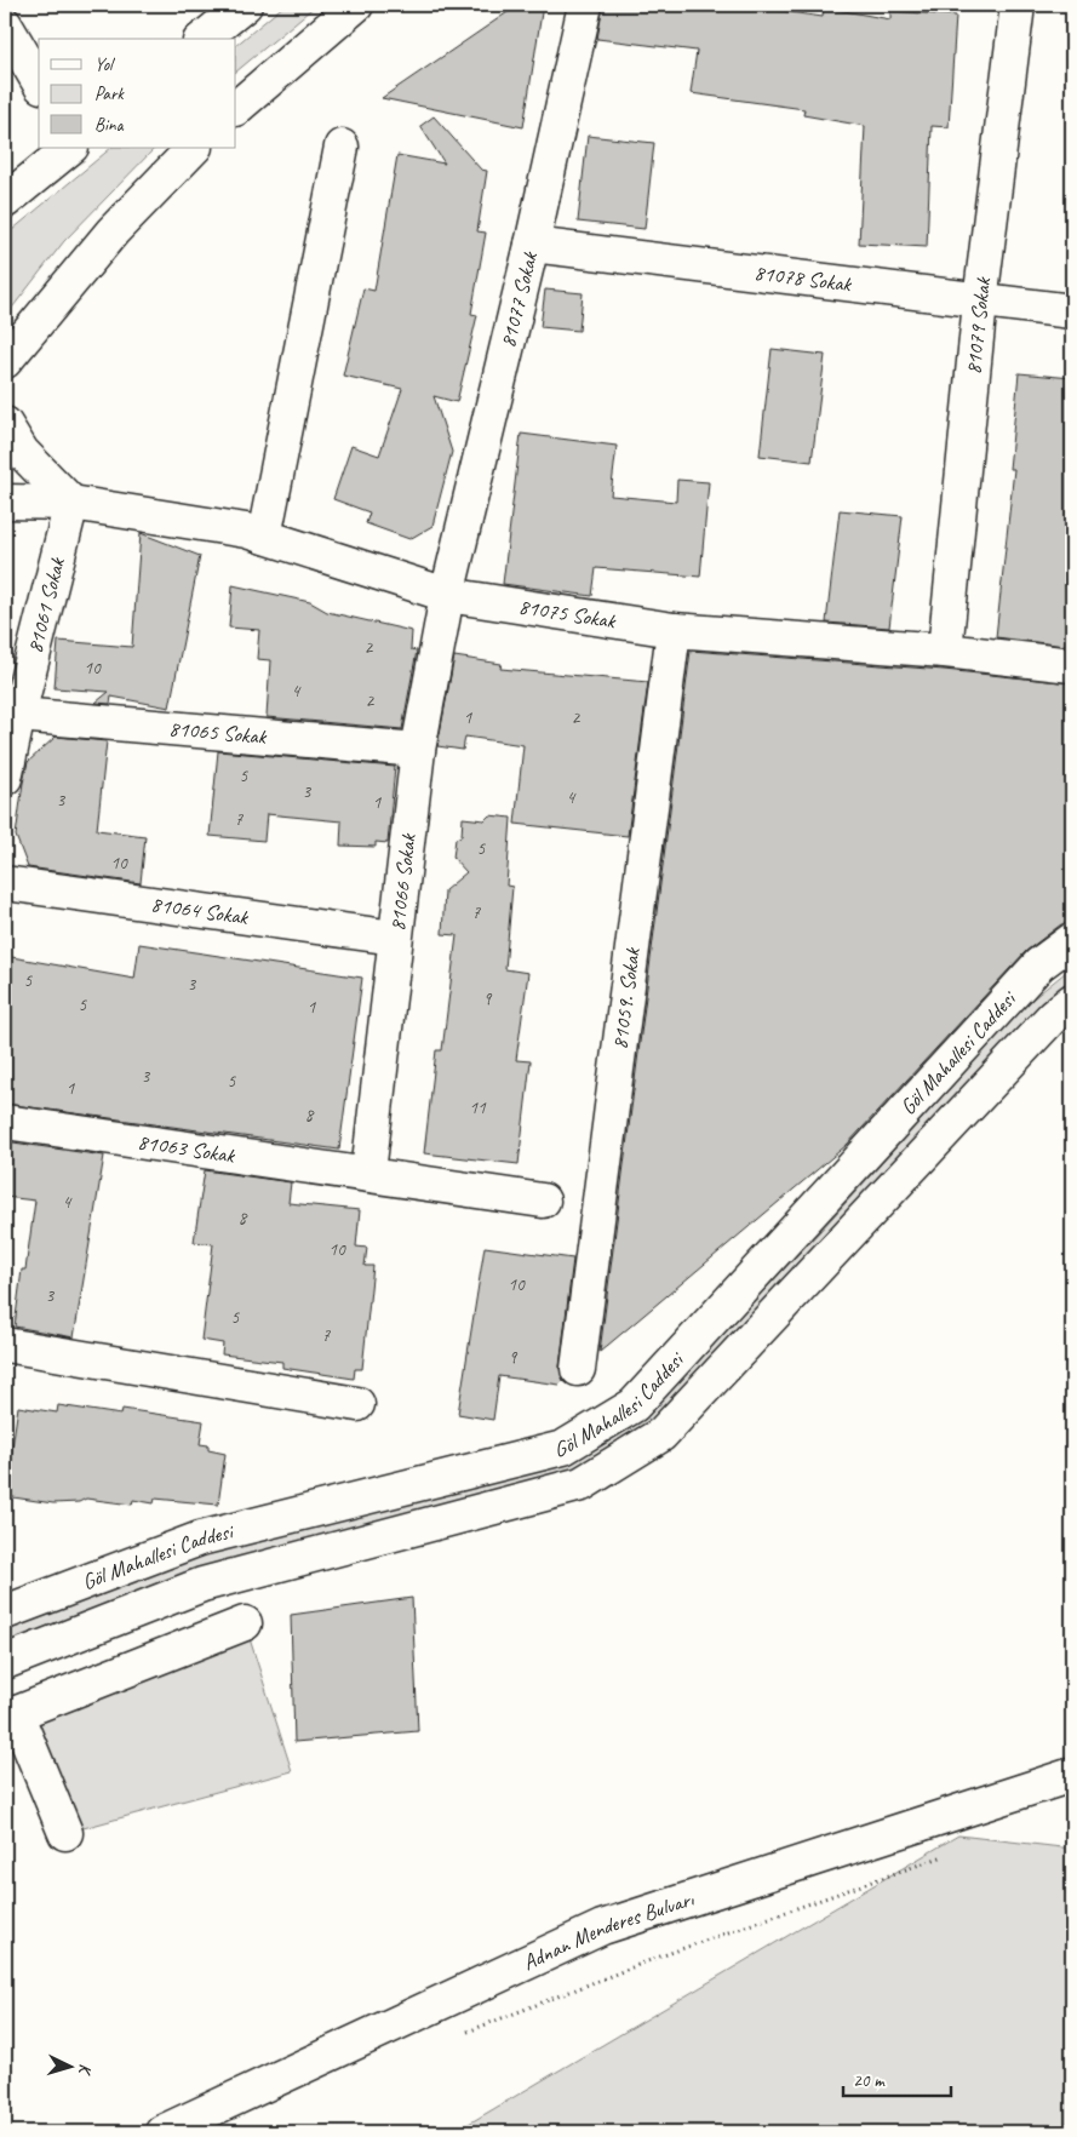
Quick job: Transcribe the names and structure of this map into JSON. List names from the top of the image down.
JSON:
{
  "streets": {
    "street": [
      "81078 Sokak",
      "81077 Sokak",
      "81079 Sokak",
      "81061 Sokak",
      "81075 Sokak",
      "81065 Sokak",
      "81066 Sokak",
      "81064 Sokak",
      "81059. Sokak",
      "Göl Mahallesi Caddesi",
      "81063 Sokak",
      "Adnan Menderes Bulvarı"
    ]
  },
  "crossings": [
    ["81078 Sokak", "81077 Sokak"],
    ["81078 Sokak", "81079 Sokak"],
    ["81077 Sokak", "81075 Sokak"],
    ["81077 Sokak", "81066 Sokak"],
    ["81079 Sokak", "81075 Sokak"],
    ["81061 Sokak", "81075 Sokak"],
    ["81061 Sokak", "81065 Sokak"],
    ["81075 Sokak", "81066 Sokak"],
    ["81075 Sokak", "81059. Sokak"],
    ["81065 Sokak", "81066 Sokak"],
    ["81066 Sokak", "81064 Sokak"],
    ["81066 Sokak", "81063 Sokak"]
  ],
  "house_numbers": [
    "2",
    "10",
    "4",
    "2",
    "1",
    "2",
    "5",
    "3",
    "4",
    "3",
    "1",
    "7",
    "5",
    "10",
    "7",
    "5",
    "3",
    "9",
    "5",
    "1",
    "3",
    "5",
    "1",
    "11",
    "8",
    "4",
    "8",
    "10",
    "10",
    "3",
    "5",
    "7",
    "9"
  ],
  "legend": ["Yol", "Park", "Bina"],
  "scale_bar": "20 m",
  "north": "right"
}
